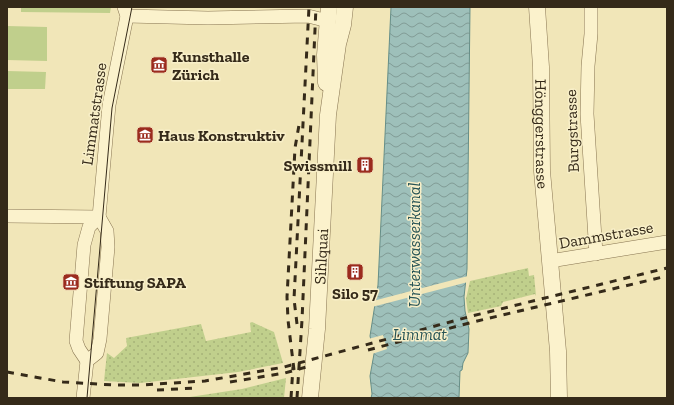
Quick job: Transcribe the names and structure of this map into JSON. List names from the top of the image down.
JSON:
{
  "streets": {
    "street": [
      "Limmatstrasse",
      "Burgstrasse",
      "Hönggerstrasse",
      "Dammstrasse",
      "Sihlquai"
    ]
  },
  "crossings": [
    ["Burgstrasse", "Dammstrasse"],
    ["Hönggerstrasse", "Dammstrasse"]
  ],
  "water": ["Unterwasserkanal", "Limmat"],
  "places": {
    "museum": ["Kunsthalle Zürich", "Haus Konstruktiv", "Stiftung SAPA"],
    "building": ["Swissmill", "Silo 57"]
  }
}
